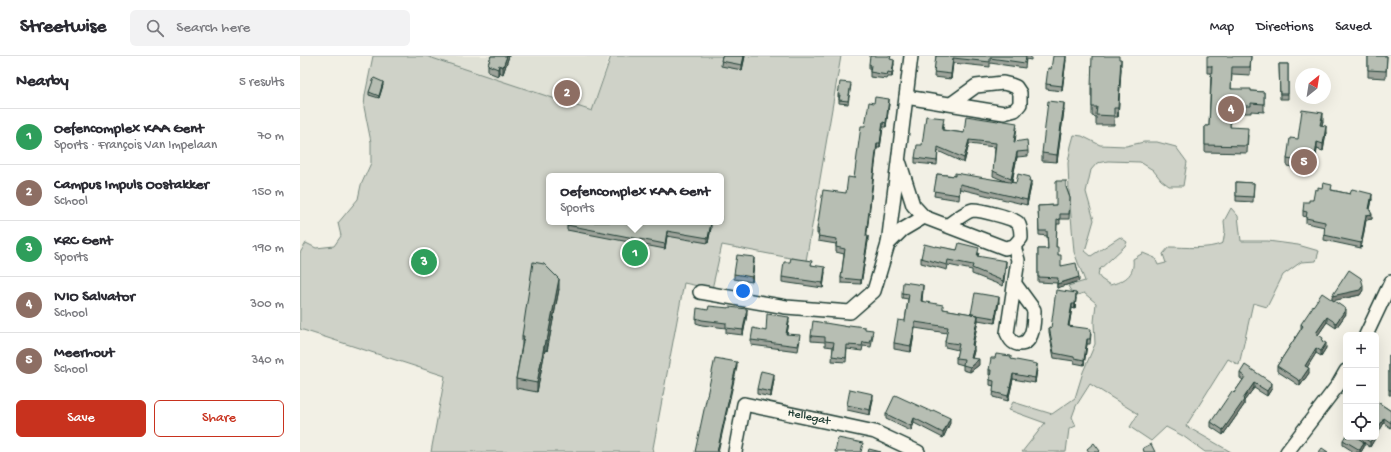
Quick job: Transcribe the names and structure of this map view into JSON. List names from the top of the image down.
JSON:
{
  "streets": {
    "street": ["Hellegat"]
  },
  "north": "top right",
  "page": {
    "header": "Streetwise",
    "search": "Search here",
    "nav": ["Map", "Directions", "Saved"],
    "heading": ["Nearby", "5 results"],
    "pins": [
      "2",
      "4",
      "5",
      "1",
      "3"
    ],
    "list": [
      {
        "mark": "1",
        "name": "Oefencomplex KAA Gent",
        "note": "Sports · François Van Impelaan",
        "value": "70 m"
      },
      {
        "mark": "2",
        "name": "Campus Impuls Oostakker",
        "note": "School",
        "value": "150 m"
      },
      {
        "mark": "3",
        "name": "KRC Gent",
        "note": "Sports",
        "value": "190 m"
      },
      {
        "mark": "4",
        "name": "IVIO Salvator",
        "note": "School",
        "value": "300 m"
      },
      {
        "mark": "5",
        "name": "Meerhout",
        "note": "School",
        "value": "340 m"
      }
    ],
    "popup": ["Oefencomplex KAA Gent", "Sports"],
    "map_buttons": ["+", "−"],
    "buttons": ["Save", "Share"]
  }
}
